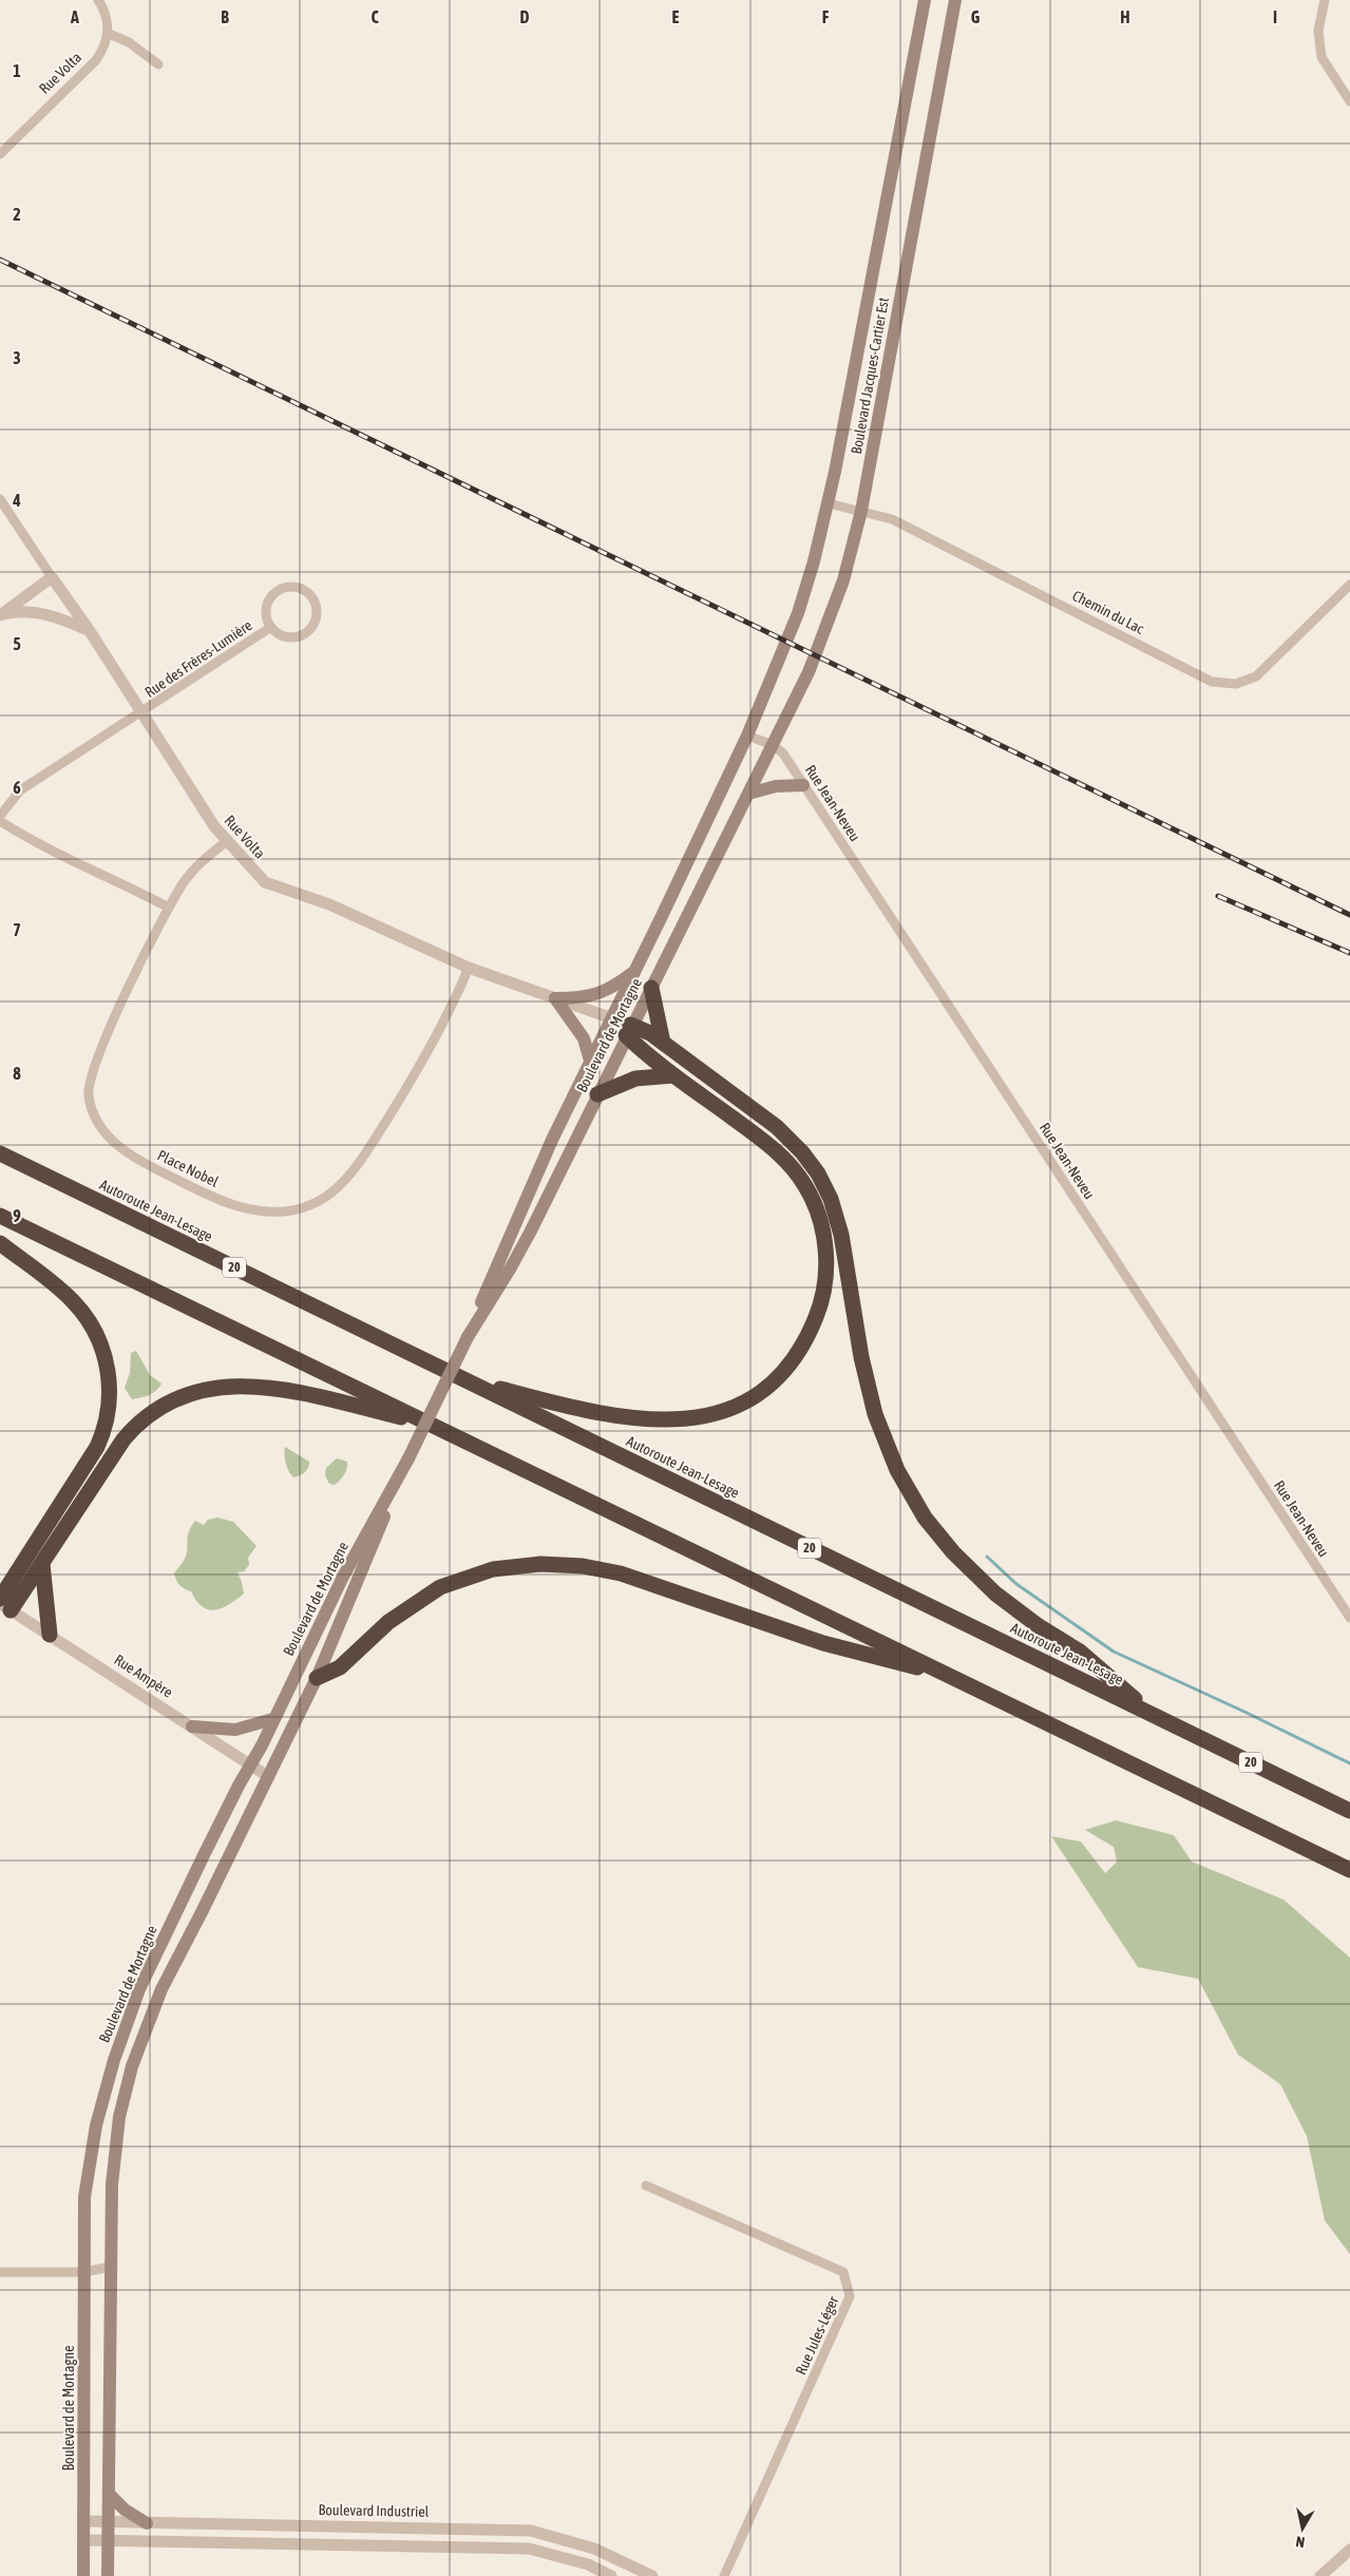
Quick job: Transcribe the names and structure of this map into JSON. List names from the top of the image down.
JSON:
{
  "streets": {
    "highway": ["Autoroute Jean-Lesage", "20"],
    "main road": ["Boulevard Jacques-Cartier Est", "Boulevard de Mortagne"],
    "street": [
      "Rue Volta",
      "Chemin du Lac",
      "Rue des Frères-Lumière",
      "Rue Jean-Neveu",
      "Place Nobel",
      "Rue Ampère",
      "Rue Jules-Léger",
      "Boulevard Industriel"
    ]
  },
  "crossings": [
    ["Rue Volta", "Rue des Frères-Lumière"],
    ["Rue Volta", "Boulevard de Mortagne"],
    ["Rue Volta", "Place Nobel"],
    ["Boulevard Jacques-Cartier Est", "Chemin du Lac"],
    ["Boulevard Jacques-Cartier Est", "Rue Jean-Neveu"],
    ["Boulevard Jacques-Cartier Est", "Boulevard de Mortagne"],
    ["Rue Jean-Neveu", "Boulevard de Mortagne"],
    ["Boulevard de Mortagne", "Rue Ampère"],
    ["Boulevard de Mortagne", "Boulevard Industriel"]
  ],
  "north": "bottom",
  "grid": {
    "columns": [
      "A",
      "B",
      "C",
      "D",
      "E",
      "F",
      "G",
      "H",
      "I"
    ],
    "rows": [
      "1",
      "2",
      "3",
      "4",
      "5",
      "6",
      "7",
      "8",
      "9"
    ]
  }
}
